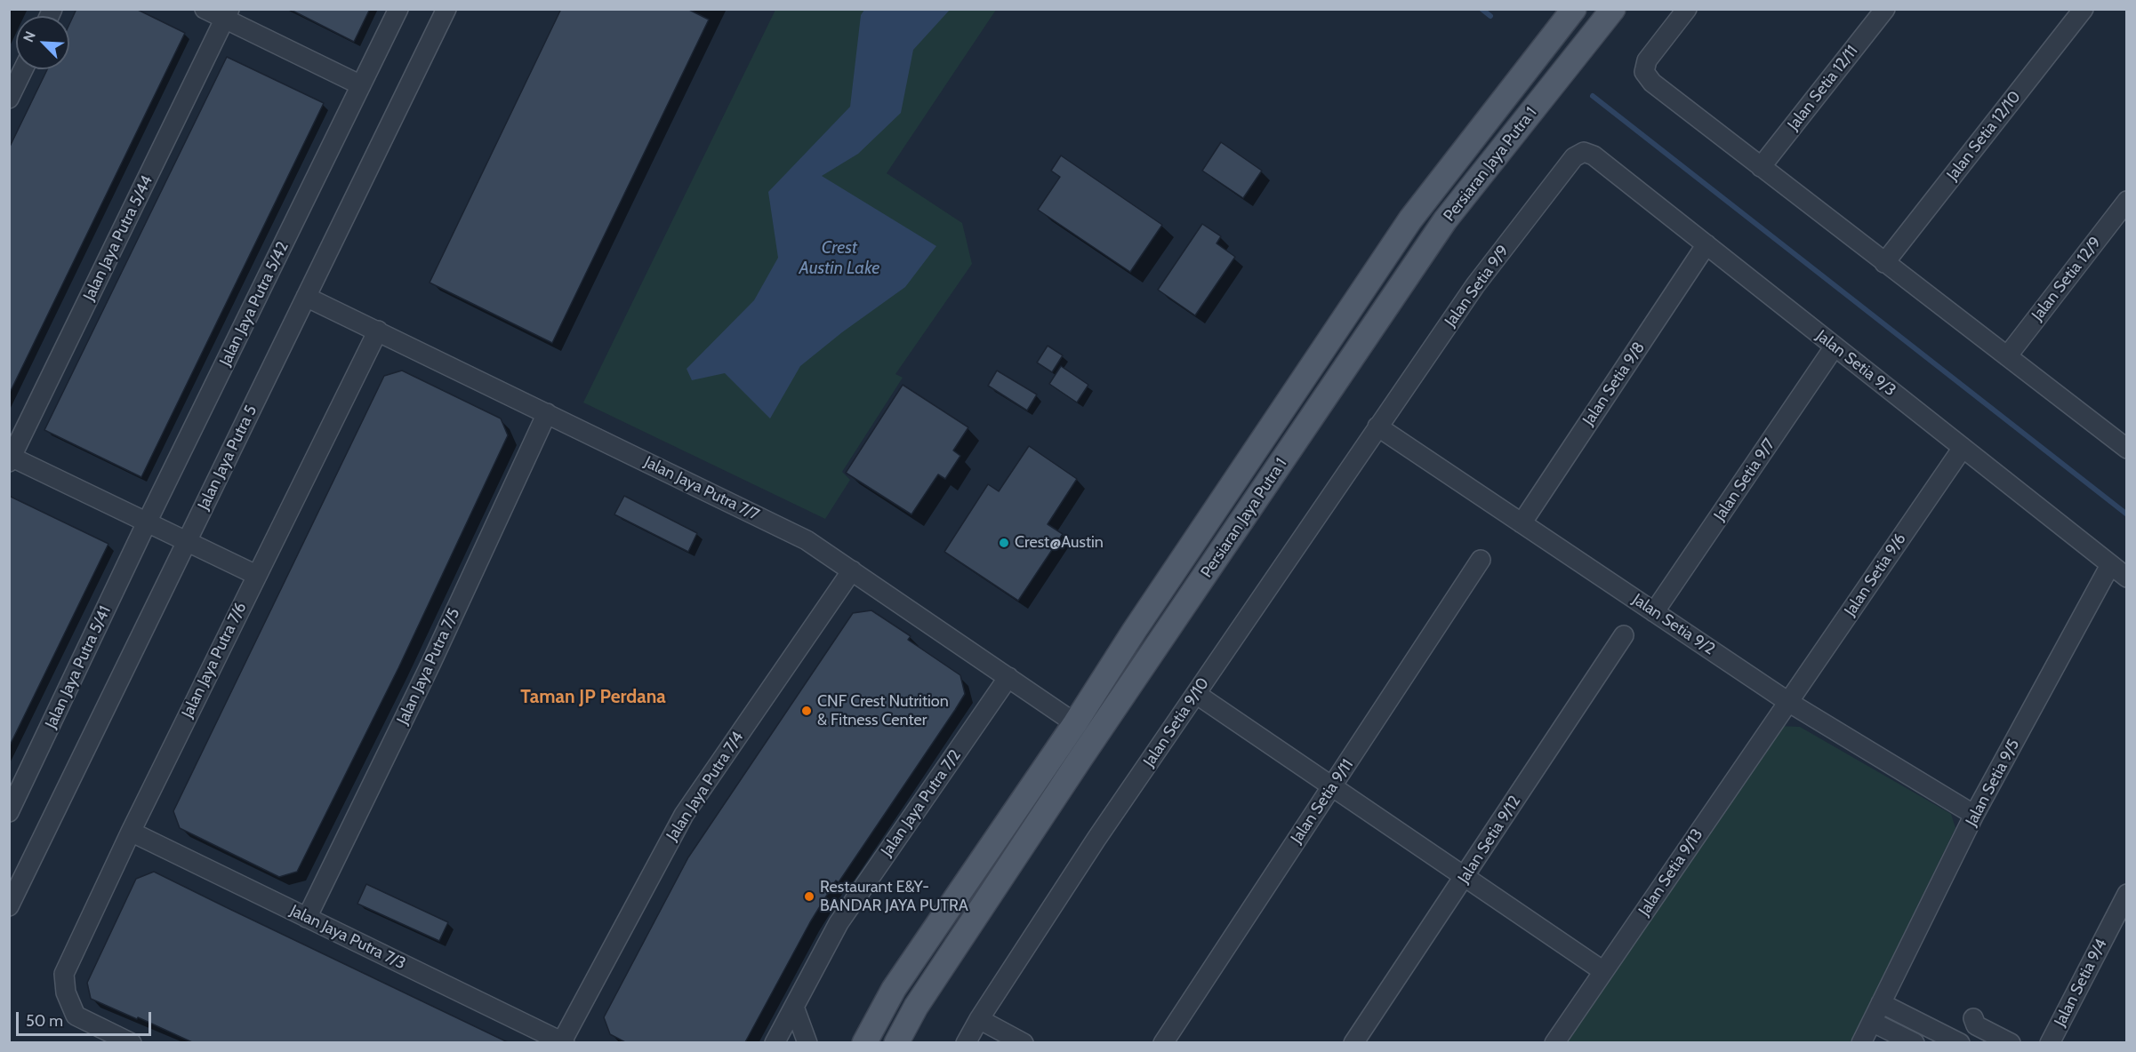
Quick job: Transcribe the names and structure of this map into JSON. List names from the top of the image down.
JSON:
{
  "streets": {
    "main road": ["Persiaran Jaya Putra 1"],
    "street": [
      "Jalan Setia 12/11",
      "Jalan Setia 12/10",
      "Jalan Jaya Putra 5/44",
      "Jalan Setia 12/9",
      "Jalan Setia 9/9",
      "Jalan Jaya Putra 5/42",
      "Jalan Setia 9/3",
      "Jalan Setia 9/8",
      "Jalan Jaya Putra 5",
      "Jalan Setia 9/7",
      "Jalan Jaya Putra 7/7",
      "Jalan Setia 9/6",
      "Jalan Setia 9/2",
      "Jalan Jaya Putra 7/6",
      "Jalan Jaya Putra 7/5",
      "Jalan Jaya Putra 5/41",
      "Jalan Setia 9/10",
      "Jalan Setia 9/5",
      "Jalan Jaya Putra 7/4",
      "Jalan Setia 9/11",
      "Jalan Jaya Putra 7/2",
      "Jalan Setia 9/12",
      "Jalan Setia 9/13",
      "Jalan Jaya Putra 7/3",
      "Jalan Setia 9/4"
    ]
  },
  "crossings": [
    ["Persiaran Jaya Putra 1", "Jalan Jaya Putra 7/7"],
    ["Jalan Setia 9/9", "Jalan Setia 9/3"],
    ["Jalan Setia 9/9", "Jalan Setia 9/2"],
    ["Jalan Setia 9/9", "Jalan Setia 9/10"],
    ["Jalan Jaya Putra 5/42", "Jalan Jaya Putra 5/41"],
    ["Jalan Setia 9/3", "Jalan Setia 9/8"],
    ["Jalan Setia 9/3", "Jalan Setia 9/7"],
    ["Jalan Setia 9/3", "Jalan Setia 9/6"],
    ["Jalan Setia 9/3", "Jalan Setia 9/5"],
    ["Jalan Setia 9/8", "Jalan Setia 9/2"],
    ["Jalan Jaya Putra 5", "Jalan Jaya Putra 7/7"],
    ["Jalan Setia 9/7", "Jalan Setia 9/2"],
    ["Jalan Jaya Putra 7/7", "Jalan Jaya Putra 7/6"],
    ["Jalan Jaya Putra 7/7", "Jalan Jaya Putra 7/5"],
    ["Jalan Jaya Putra 7/7", "Jalan Jaya Putra 7/4"],
    ["Jalan Jaya Putra 7/7", "Jalan Jaya Putra 7/2"],
    ["Jalan Setia 9/6", "Jalan Setia 9/2"],
    ["Jalan Setia 9/6", "Jalan Setia 9/13"],
    ["Jalan Setia 9/2", "Jalan Setia 9/10"],
    ["Jalan Setia 9/2", "Jalan Setia 9/5"],
    ["Jalan Setia 9/2", "Jalan Setia 9/13"],
    ["Jalan Jaya Putra 7/6", "Jalan Jaya Putra 7/3"],
    ["Jalan Jaya Putra 7/5", "Jalan Jaya Putra 7/3"],
    ["Jalan Jaya Putra 7/4", "Jalan Jaya Putra 7/3"]
  ],
  "districts": ["Taman JP Perdana"],
  "water": ["Crest Austin Lake"],
  "places": ["Crest@Austin", "CNF Crest Nutrition & Fitness Center", "Restaurant E&Y- BANDAR JAYA PUTRA"],
  "scale_bar": "50 m",
  "north": "top left"
}
